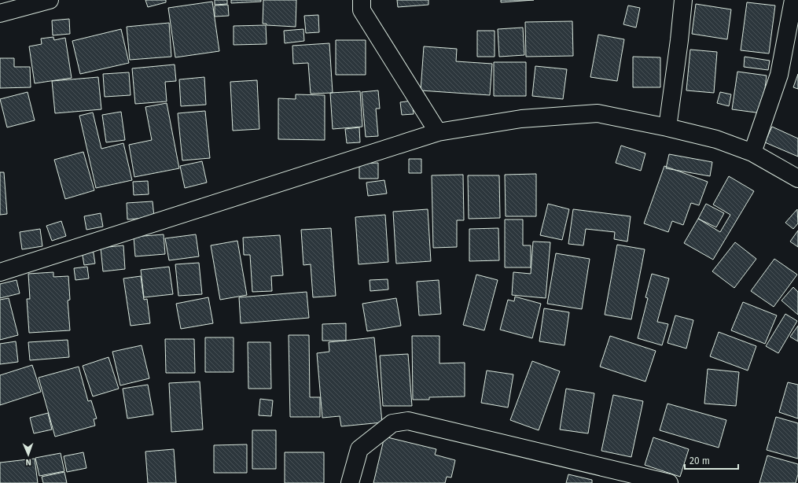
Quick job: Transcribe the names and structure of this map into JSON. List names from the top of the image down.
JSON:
{
  "scale_bar": "20 m",
  "north": "bottom"
}
